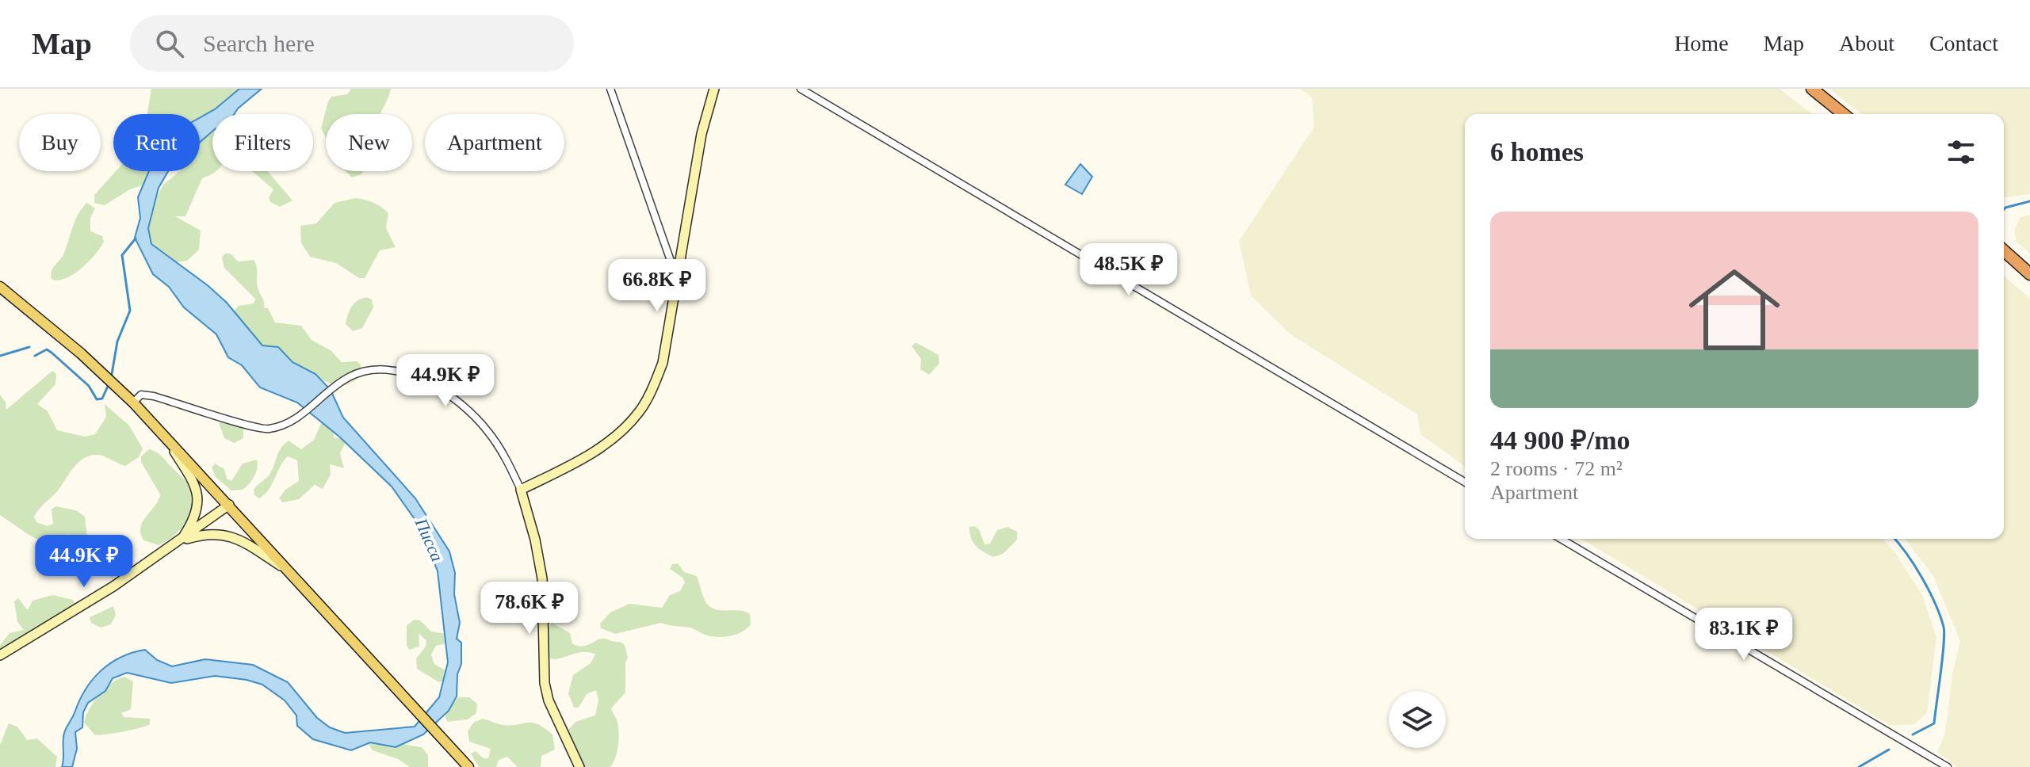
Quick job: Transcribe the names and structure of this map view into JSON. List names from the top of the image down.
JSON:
{
  "water": ["Писса"],
  "page": {
    "header": "Map",
    "search": "Search here",
    "nav": [
      "Home",
      "Map",
      "About",
      "Contact"
    ],
    "chip": [
      "Buy",
      "Rent",
      "Filters",
      "New",
      "Apartment"
    ],
    "heading": "6 homes",
    "list": [
      {
        "name": "44 900 ₽/mo",
        "note": "2 rooms · 72 m² · Apartment"
      }
    ],
    "price": [
      "48.5K ₽",
      "66.8K ₽",
      "44.9K ₽",
      "44.9K ₽",
      "78.6K ₽",
      "83.1K ₽"
    ]
  }
}
